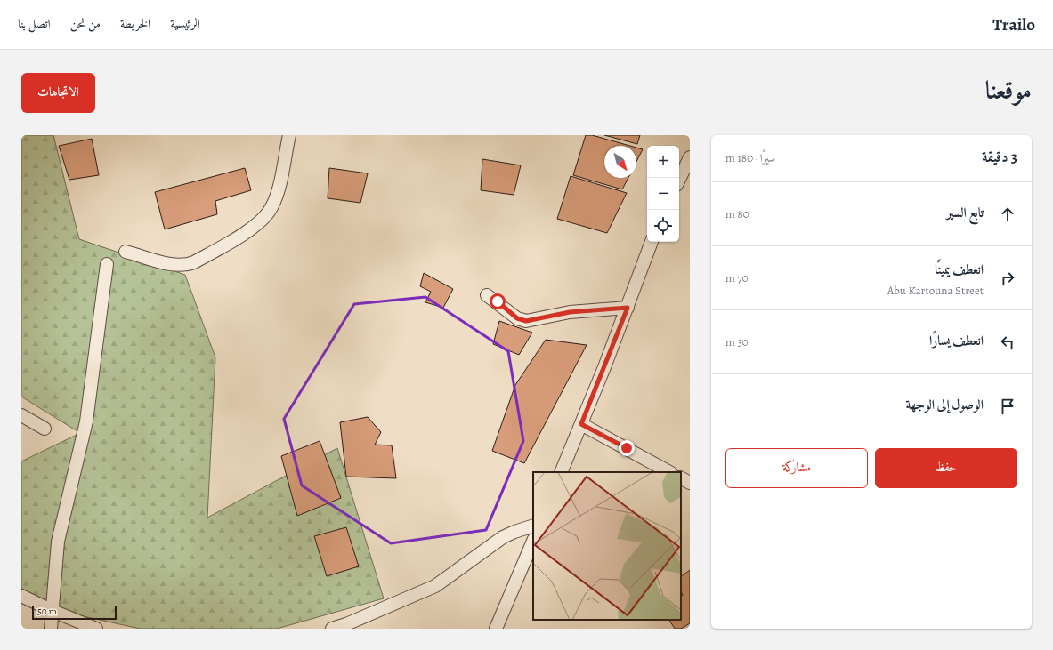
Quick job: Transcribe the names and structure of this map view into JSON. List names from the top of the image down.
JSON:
{
  "scale_bar": "50 m",
  "north": "bottom right",
  "page": {
    "header": "Trailo",
    "nav": [
      "الرئيسية",
      "الخريطة",
      "من نحن",
      "اتصل بنا"
    ],
    "title": "موقعنا",
    "buttons": [
      "الاتجاهات",
      ["حفظ", "مشاركة"]
    ],
    "heading": ["3 دقيقة", "سيرًا · 180 m"],
    "map_buttons": ["+", "−"],
    "list": [
      ["تابع السير", "80 m"],
      ["انعطف يمينًا", "Abu Kartouna Street", "70 m"],
      ["انعطف يسارًا", "30 m"],
      "الوصول إلى الوجهة"
    ],
    "scale": "50 m"
  }
}
